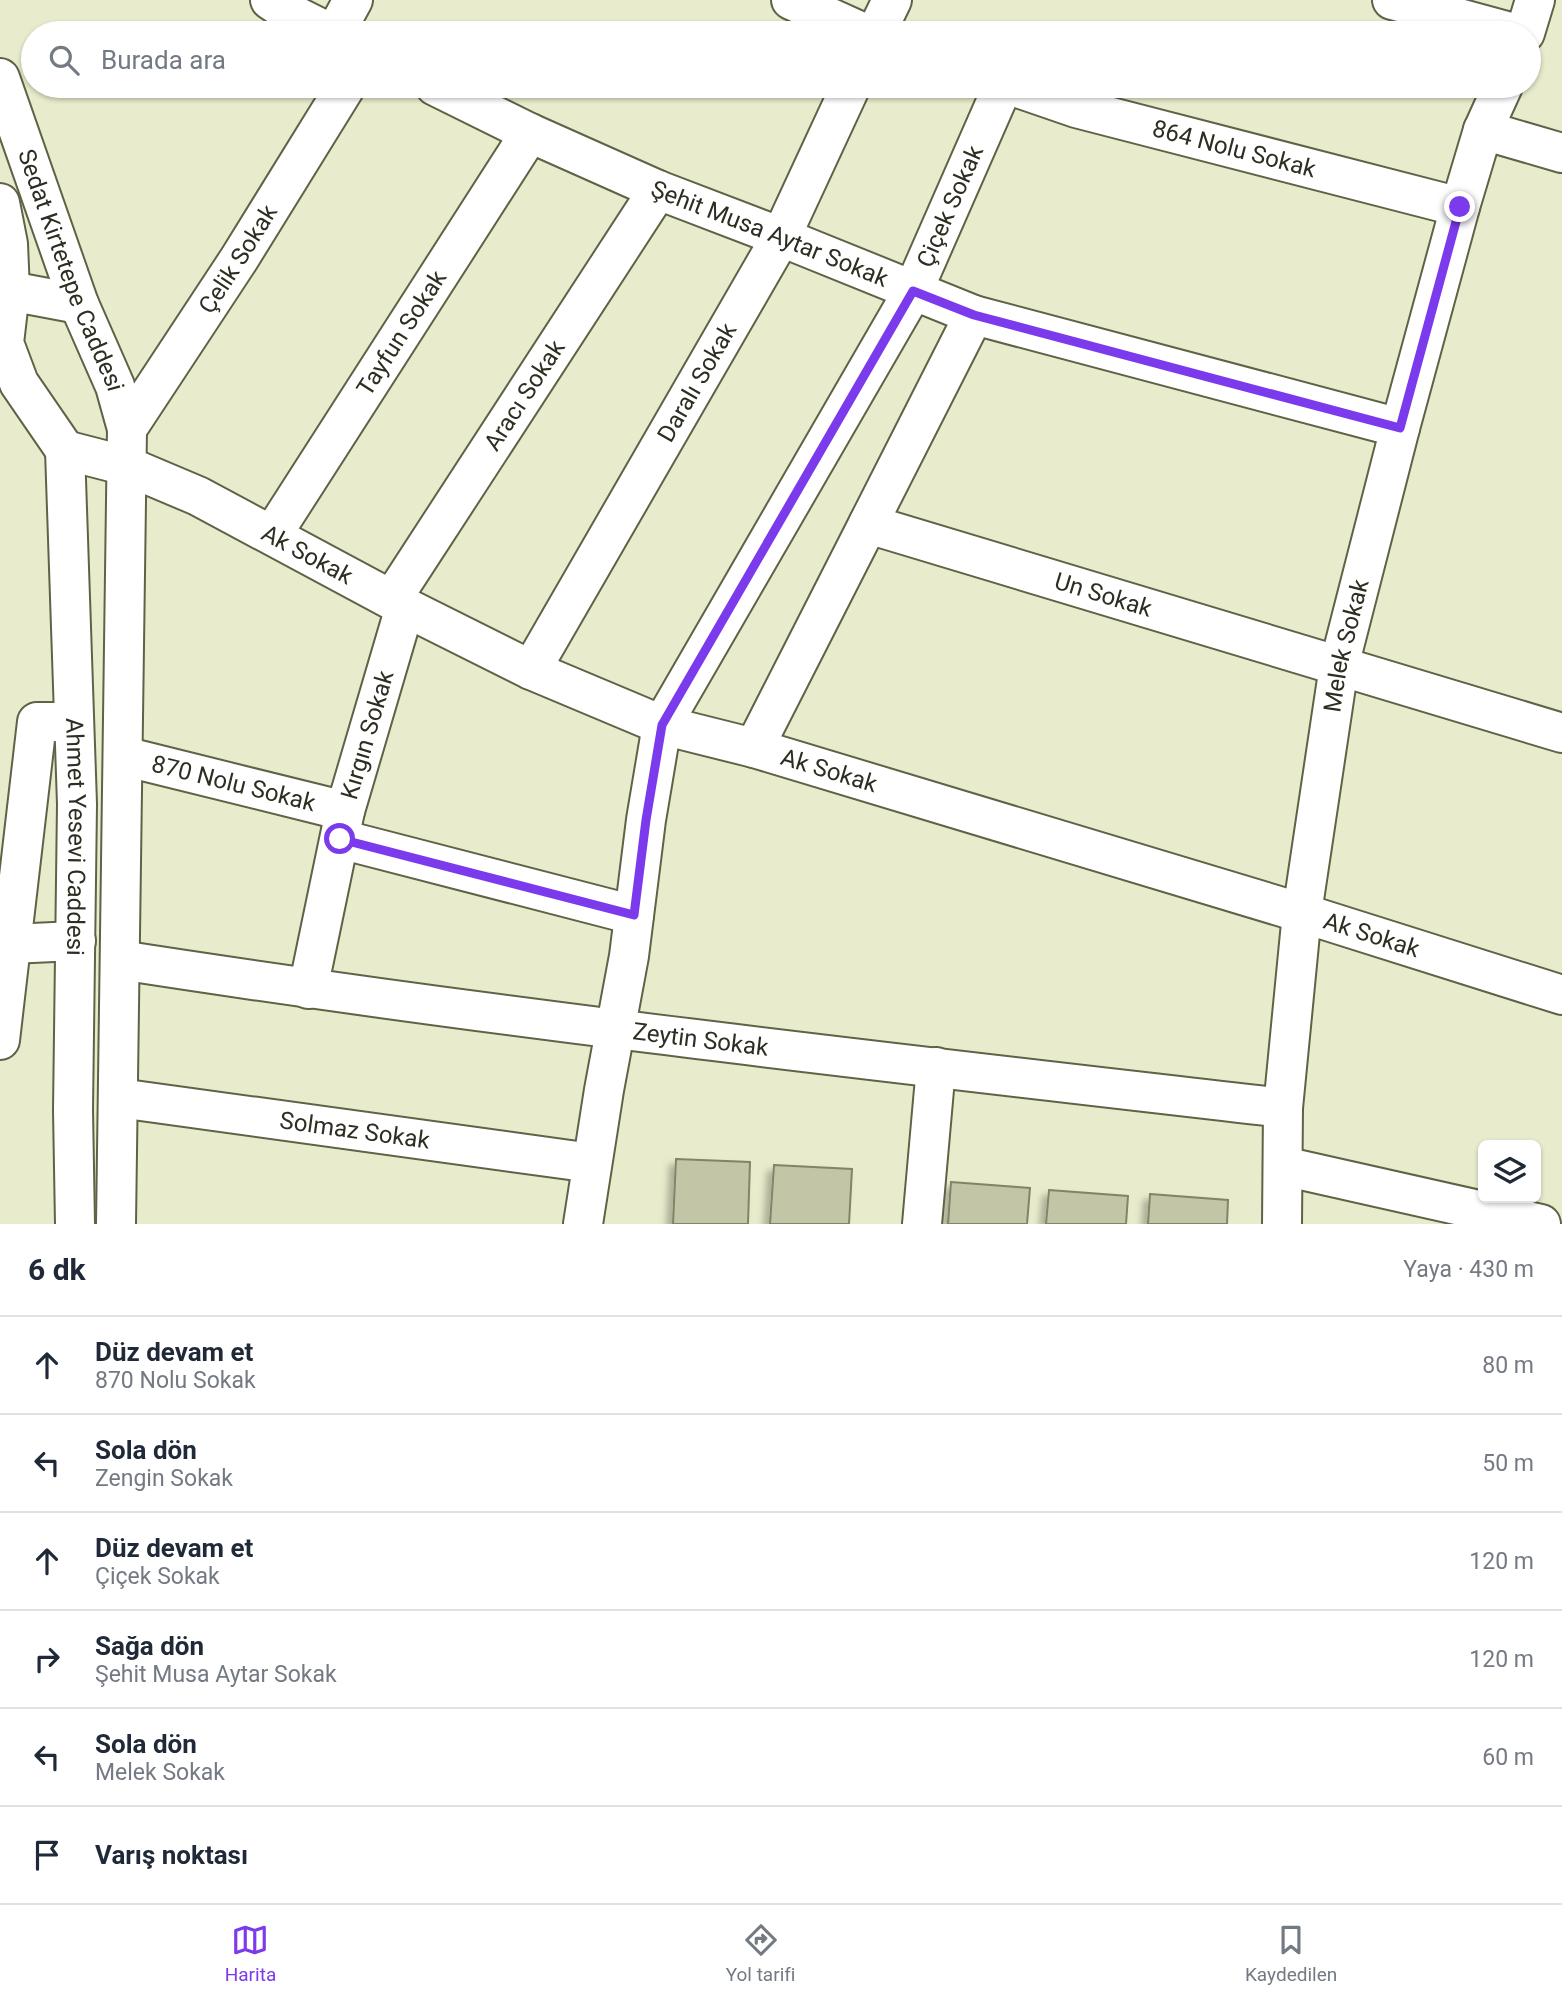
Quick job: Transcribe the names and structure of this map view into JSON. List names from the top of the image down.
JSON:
{
  "streets": {
    "street": [
      "864 Nolu Sokak",
      "Çiçek Sokak",
      "Şehit Musa Aytar Sokak",
      "Çelik Sokak",
      "Sedat Kirtetepe Caddesi",
      "Tayfun Sokak",
      "Daralı Sokak",
      "Aracı Sokak",
      "Ak Sokak",
      "Un Sokak",
      "Melek Sokak",
      "Kırgın Sokak",
      "870 Nolu Sokak",
      "Ahmet Yesevi Caddesi",
      "Zeytin Sokak",
      "Solmaz Sokak"
    ]
  },
  "crossings": [
    ["864 Nolu Sokak", "Melek Sokak"],
    ["Çiçek Sokak", "Şehit Musa Aytar Sokak"],
    ["Çiçek Sokak", "Ak Sokak"],
    ["Şehit Musa Aytar Sokak", "Tayfun Sokak"],
    ["Şehit Musa Aytar Sokak", "Daralı Sokak"],
    ["Şehit Musa Aytar Sokak", "Aracı Sokak"],
    ["Şehit Musa Aytar Sokak", "Melek Sokak"],
    ["Çelik Sokak", "Sedat Kirtetepe Caddesi"],
    ["Çelik Sokak", "Ak Sokak"],
    ["Çelik Sokak", "Ahmet Yesevi Caddesi"],
    ["Sedat Kirtetepe Caddesi", "Ak Sokak"],
    ["Sedat Kirtetepe Caddesi", "Ahmet Yesevi Caddesi"],
    ["Tayfun Sokak", "Ak Sokak"],
    ["Daralı Sokak", "Ak Sokak"],
    ["Aracı Sokak", "Ak Sokak"],
    ["Aracı Sokak", "Kırgın Sokak"],
    ["Ak Sokak", "Melek Sokak"],
    ["Ak Sokak", "Kırgın Sokak"],
    ["Ak Sokak", "Ahmet Yesevi Caddesi"],
    ["Un Sokak", "Melek Sokak"],
    ["Melek Sokak", "Zeytin Sokak"],
    ["Kırgın Sokak", "870 Nolu Sokak"],
    ["Kırgın Sokak", "Zeytin Sokak"],
    ["870 Nolu Sokak", "Ahmet Yesevi Caddesi"],
    ["Ahmet Yesevi Caddesi", "Zeytin Sokak"],
    ["Ahmet Yesevi Caddesi", "Solmaz Sokak"]
  ],
  "page": {
    "search": "Burada ara",
    "heading": ["6 dk", "Yaya · 430 m"],
    "list": [
      ["Düz devam et", "870 Nolu Sokak", "80 m"],
      ["Sola dön", "Zengin Sokak", "50 m"],
      ["Düz devam et", "Çiçek Sokak", "120 m"],
      ["Sağa dön", "Şehit Musa Aytar Sokak", "120 m"],
      ["Sola dön", "Melek Sokak", "60 m"],
      "Varış noktası"
    ],
    "nav": ["Harita", "Yol tarifi", "Kaydedilen"]
  }
}
